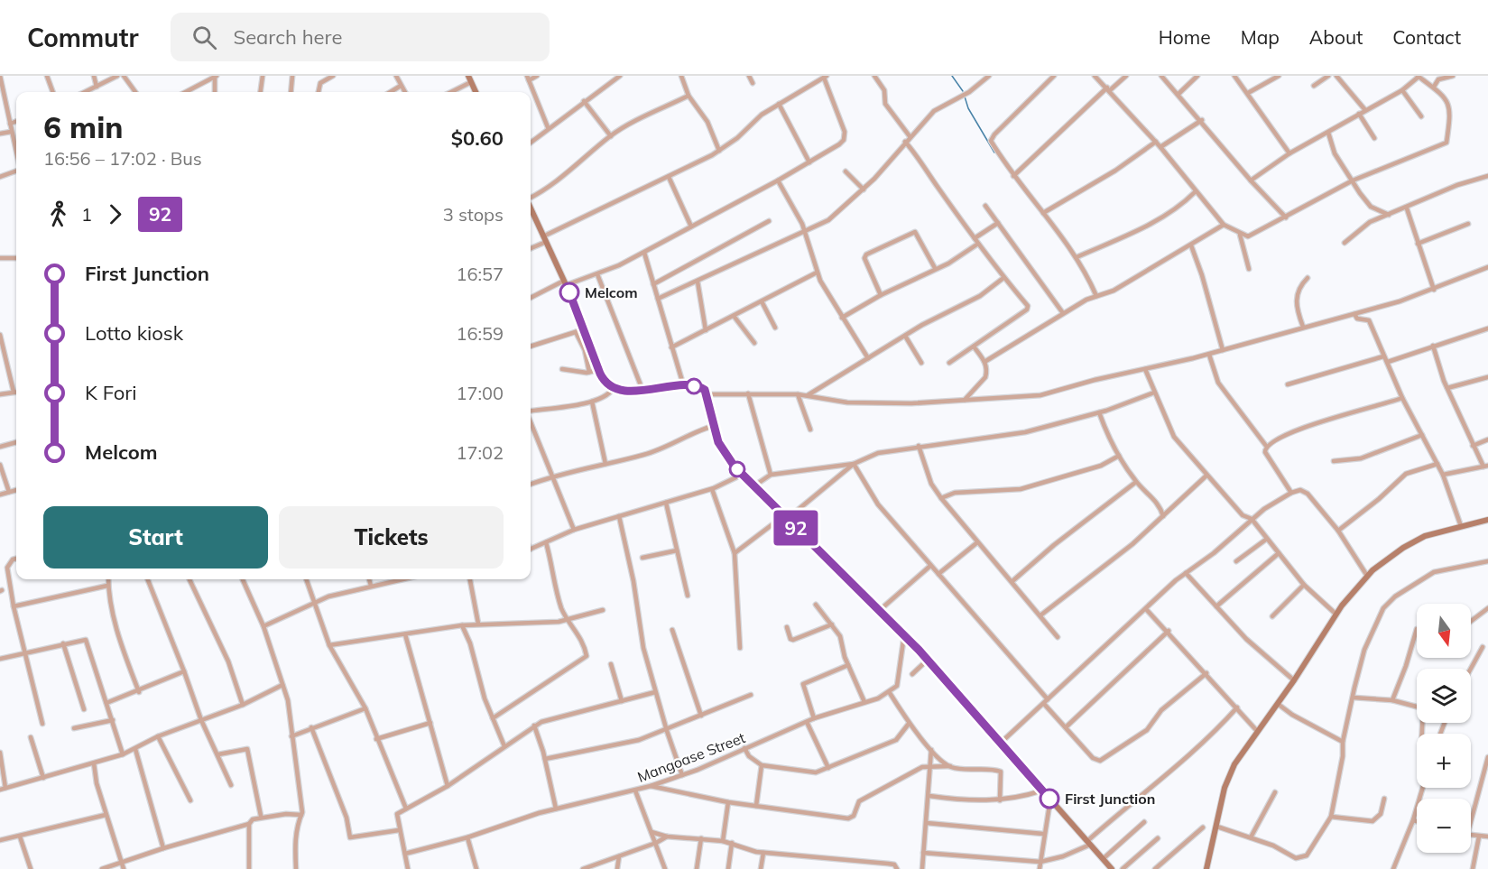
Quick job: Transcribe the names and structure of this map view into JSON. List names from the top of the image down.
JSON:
{
  "streets": {
    "street": ["Mangoase Street"]
  },
  "places": ["Melcom", "First Junction"],
  "lines": ["bus line 92"],
  "north": "bottom",
  "page": {
    "header": "Commutr",
    "search": "Search here",
    "nav": [
      "Home",
      "Map",
      "About",
      "Contact"
    ],
    "on_map": "92",
    "heading": ["6 min", "16:56 – 17:02 · Bus", "$0.60"],
    "legs": ["1", "92", "3 stops"],
    "list": [
      {
        "name": "First Junction",
        "value": "16:57"
      },
      {
        "name": "Lotto kiosk",
        "value": "16:59"
      },
      {
        "name": "K Fori",
        "value": "17:00"
      },
      {
        "name": "Melcom",
        "value": "17:02"
      }
    ],
    "buttons": ["Start", "Tickets"],
    "map_buttons": ["+", "−"]
  }
}
